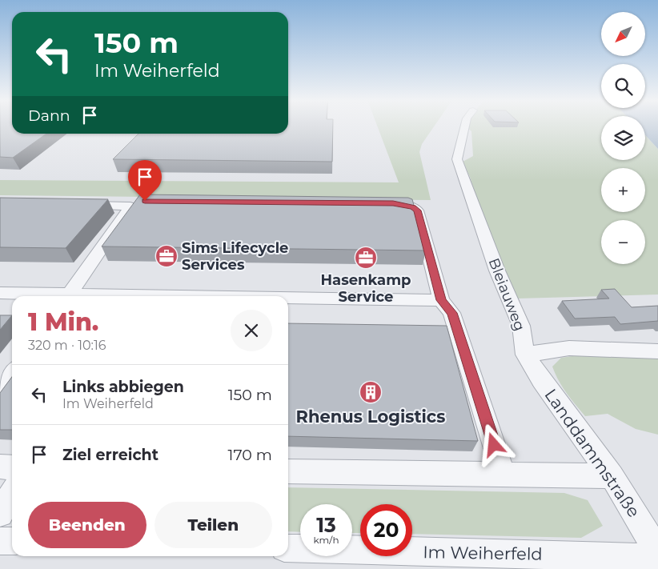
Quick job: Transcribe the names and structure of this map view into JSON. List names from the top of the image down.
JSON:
{
  "streets": {
    "street": ["Bleiauweg", "Landdammstraße", "Im Weiherfeld"]
  },
  "crossings": [
    ["Bleiauweg", "Landdammstraße"]
  ],
  "places": {
    "office": ["Sims Lifecycle Services", "Hasenkamp Service"],
    "building": ["Rhenus Logistics"]
  },
  "north": "bottom left",
  "page": {
    "map_buttons": ["+", "−"],
    "turn": ["150 m", "Im Weiherfeld"],
    "then": "Dann",
    "heading": ["1 Min.", "320 m · 10:16"],
    "list": [
      {
        "name": "Links abbiegen",
        "note": "Im Weiherfeld",
        "value": "150 m"
      },
      {
        "name": "Ziel erreicht",
        "value": "170 m"
      }
    ],
    "buttons": ["Beenden", "Teilen"],
    "speed": "13 km/h",
    "limit": "20"
  }
}
